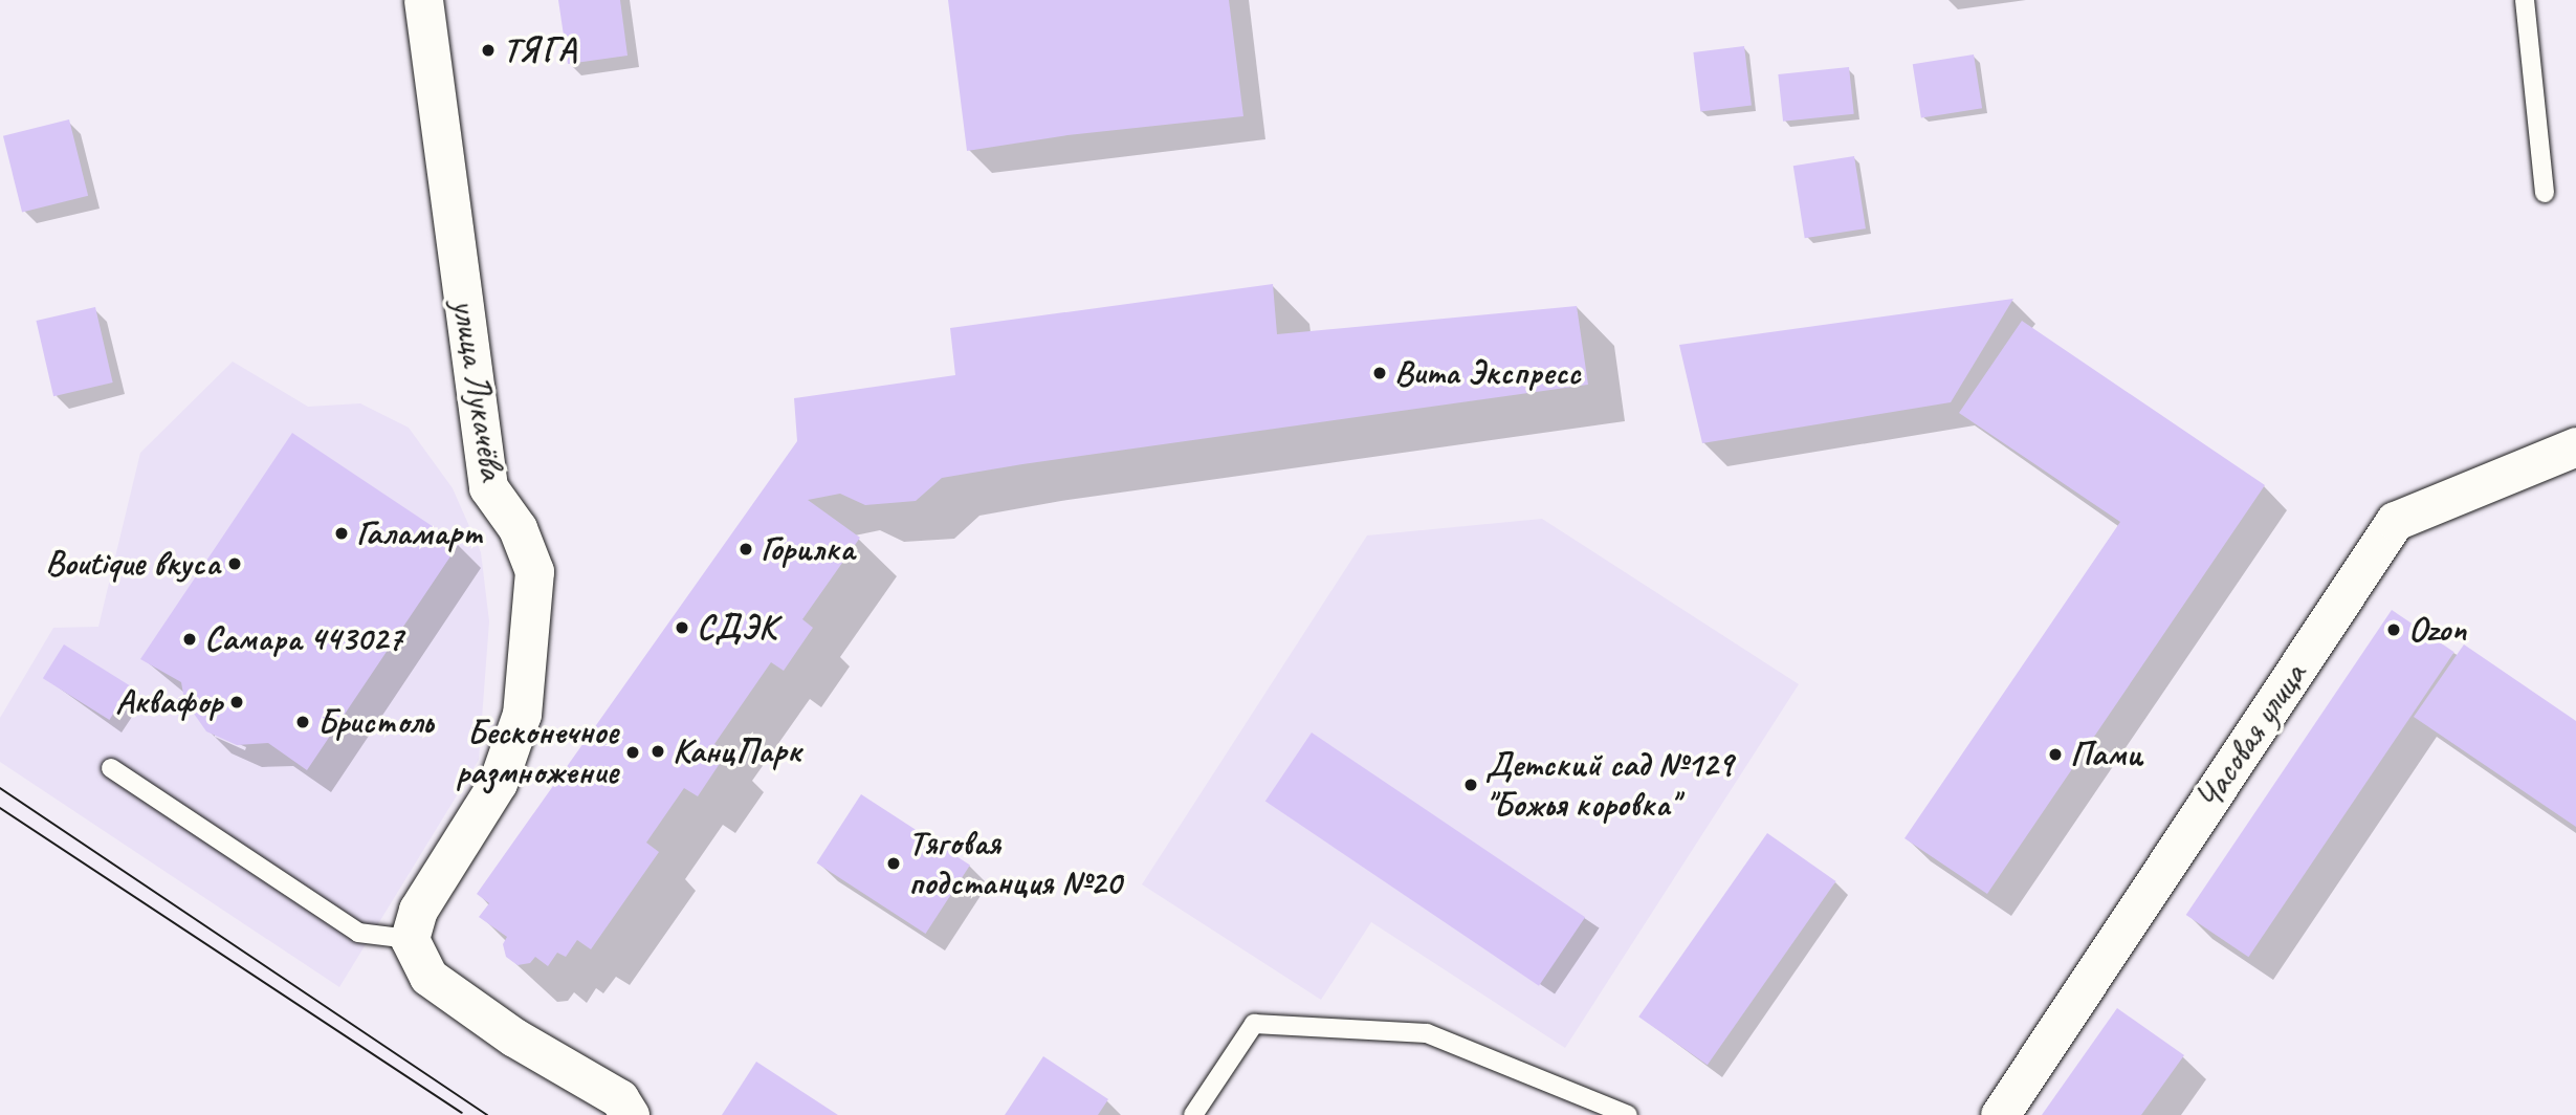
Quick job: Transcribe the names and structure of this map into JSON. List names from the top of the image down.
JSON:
{
  "streets": {
    "street": ["улица Лукачёва", "Часовая улица"]
  },
  "places": [
    "ТЯГА",
    "Вита Экспресс",
    "Галамарт",
    "Горилка",
    "Boutique вкуса",
    "СДЭК",
    "Ozon",
    "Самара 443027",
    "Аквафор",
    "Бристоль",
    "КанцПарк",
    "Бесконечное размножение",
    "Пами",
    "Детский сад №129 \"Божья коровка\"",
    "Тяговая подстанция №20"
  ]
}
